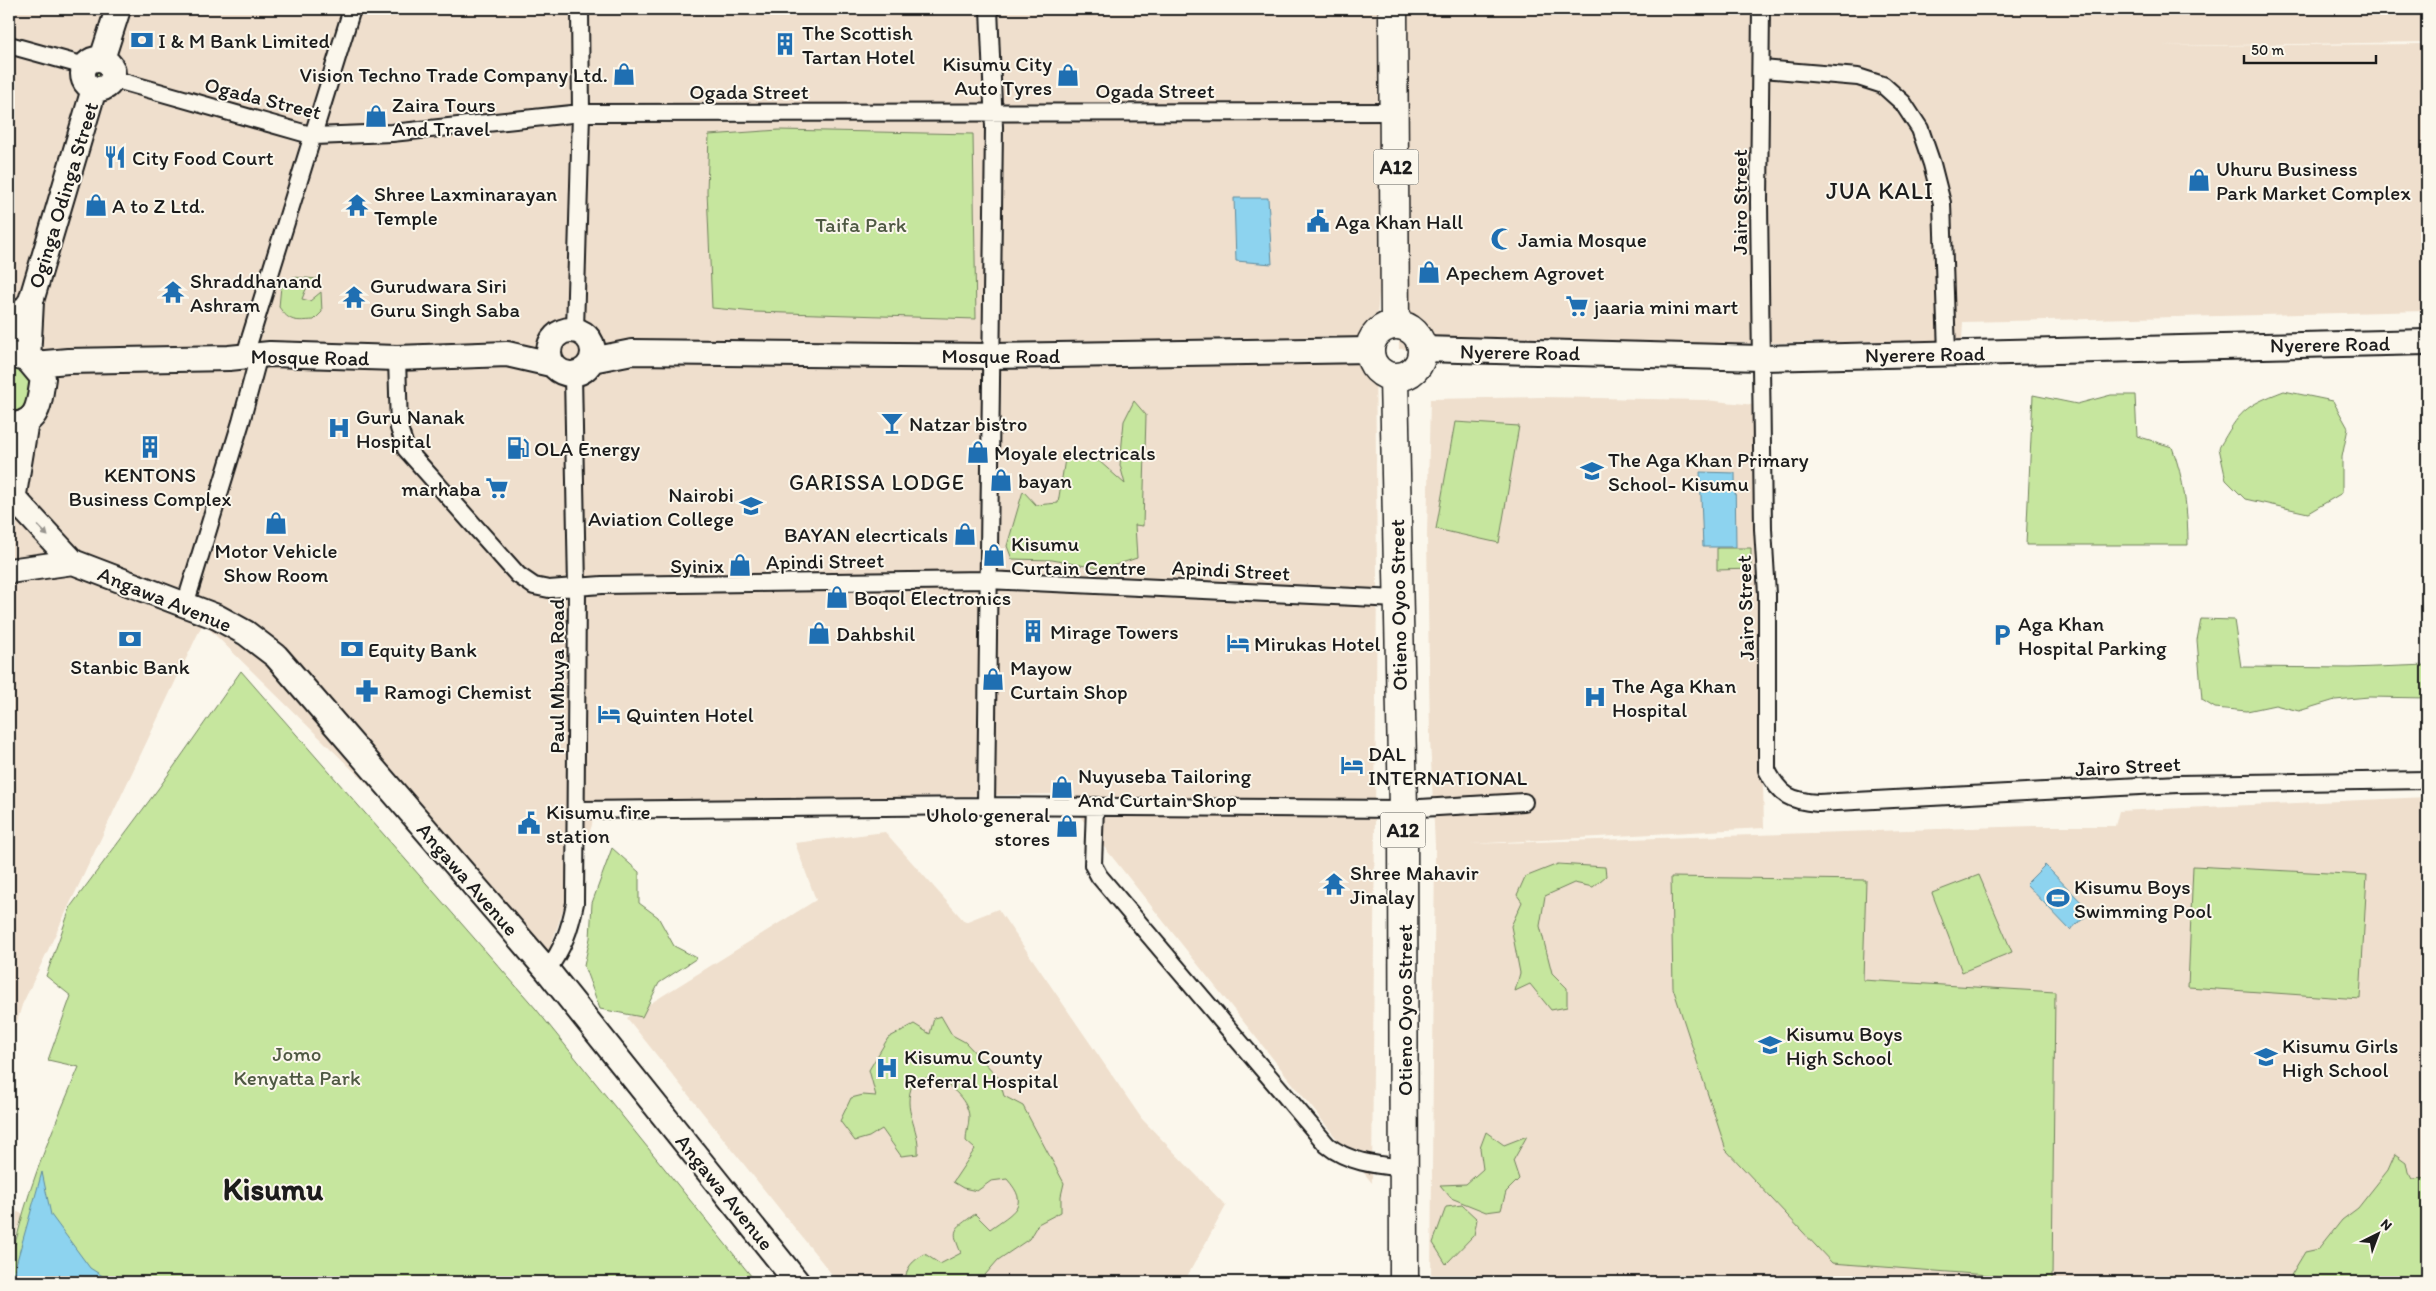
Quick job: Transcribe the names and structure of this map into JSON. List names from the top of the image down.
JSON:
{
  "streets": {
    "highway": ["A12", "Otieno Oyoo Street"],
    "main road": [
      "Oginga Odinga Street",
      "Nyerere Road",
      "Mosque Road",
      "Angawa Avenue"
    ],
    "street": [
      "Ogada Street",
      "Jairo Street",
      "Apindi Street",
      "Paul Mbuya Road"
    ]
  },
  "crossings": [
    ["Ogada Street", "A12"],
    ["Ogada Street", "Oginga Odinga Street"],
    ["A12", "Nyerere Road"],
    ["A12", "Mosque Road"],
    ["A12", "Otieno Oyoo Street"],
    ["Jairo Street", "Nyerere Road"],
    ["Nyerere Road", "Mosque Road"],
    ["Nyerere Road", "Otieno Oyoo Street"],
    ["Mosque Road", "Apindi Street"],
    ["Mosque Road", "Otieno Oyoo Street"],
    ["Apindi Street", "Otieno Oyoo Street"],
    ["Apindi Street", "Paul Mbuya Road"],
    ["Angawa Avenue", "Paul Mbuya Road"]
  ],
  "districts": ["JUA KALI", "GARISSA LODGE", "Kisumu"],
  "parks": ["Taifa Park", "Jomo Kenyatta Park"],
  "places": {
    "bank": ["I & M Bank Limited", "Stanbic Bank", "Equity Bank"],
    "building": ["The Scottish Tartan Hotel", "KENTONS Business Complex", "Mirage Towers"],
    "shop": [
      "Vision Techno Trade Company Ltd.",
      "Kisumu City Auto Tyres",
      "Zaira Tours And Travel",
      "Uhuru Business Park Market Complex",
      "A to Z Ltd.",
      "Apechem Agrovet",
      "Moyale electricals",
      "bayan",
      "Motor Vehicle Show Room",
      "BAYAN elecrticals",
      "Kisumu Curtain Centre",
      "Syinix",
      "Boqol Electronics",
      "Dahbshil",
      "Mayow Curtain Shop",
      "Nuyuseba Tailoring And Curtain Shop",
      "Uholo general stores"
    ],
    "restaurant": ["City Food Court"],
    "temple": [
      "Shree Laxminarayan Temple",
      "Shraddhanand Ashram",
      "Gurudwara Siri Guru Singh Saba",
      "Shree Mahavir Jinalay"
    ],
    "public building": ["Aga Khan Hall", "Kisumu fire station"],
    "mosque": ["Jamia Mosque"],
    "supermarket": ["jaaria mini mart", "marhaba"],
    "bar": ["Natzar bistro"],
    "hospital": ["Guru Nanak Hospital", "The Aga Khan Hospital", "Kisumu County Referral Hospital"],
    "fuel station": ["OLA Energy"],
    "school or university": [
      "The Aga Khan Primary School- Kisumu",
      "Nairobi Aviation College",
      "Kisumu Boys High School",
      "Kisumu Girls High School"
    ],
    "parking": ["Aga Khan Hospital Parking"],
    "hotel": ["Mirukas Hotel", "Quinten Hotel", "DAL INTERNATIONAL"],
    "pharmacy": ["Ramogi Chemist"],
    "sports": ["Kisumu Boys Swimming Pool"]
  },
  "scale_bar": "50 m",
  "north": "top right"
}
